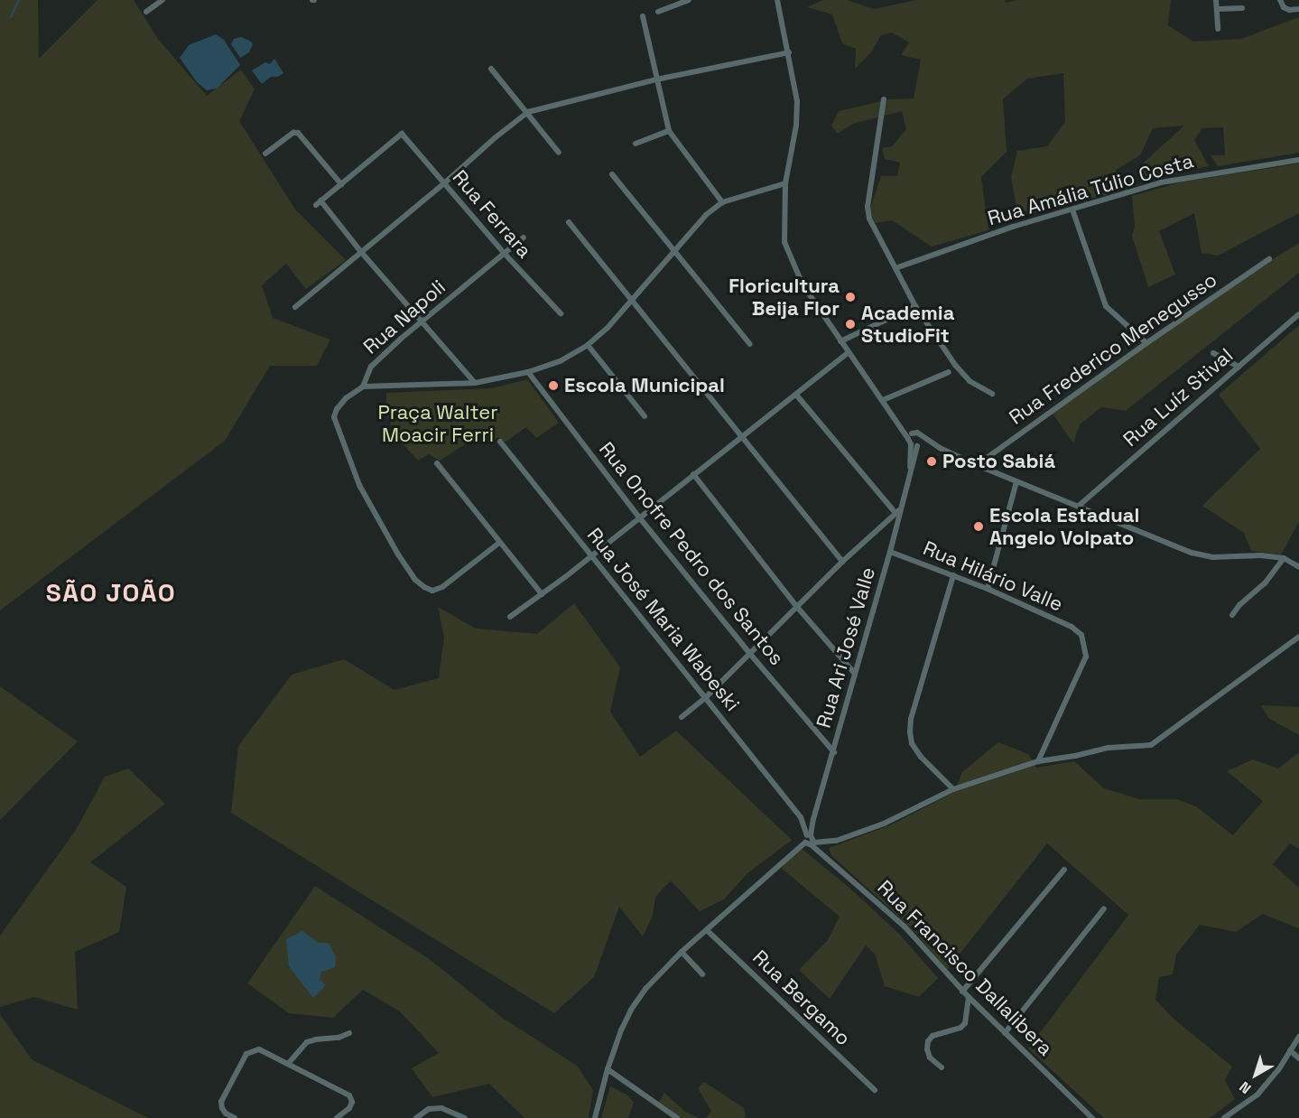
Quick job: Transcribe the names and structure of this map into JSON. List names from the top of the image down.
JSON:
{
  "streets": {
    "street": [
      "Rua Amália Túlio Costa",
      "Rua Ferrara",
      "Rua Napoli",
      "Rua Frederico Menegusso",
      "Rua Luíz Stival",
      "Rua Onofre Pedro dos Santos",
      "Rua Hilário Valle",
      "Rua José Maria Wabeski",
      "Rua Ari José Valle",
      "Rua Francisco Dallalibera",
      "Rua Bergamo"
    ]
  },
  "crossings": [
    ["Rua Ferrara", "Rua Napoli"],
    ["Rua Onofre Pedro dos Santos", "Rua Ari José Valle"],
    ["Rua Hilário Valle", "Rua Ari José Valle"],
    ["Rua José Maria Wabeski", "Rua Ari José Valle"],
    ["Rua José Maria Wabeski", "Rua Francisco Dallalibera"]
  ],
  "districts": ["SÃO JOÃO"],
  "parks": ["Praça Walter Moacir Ferri"],
  "places": [
    "Floricultura Beija Flor",
    "Academia StudioFit",
    "Escola Municipal",
    "Posto Sabiá",
    "Escola Estadual Angelo Volpato"
  ],
  "north": "bottom left"
}
